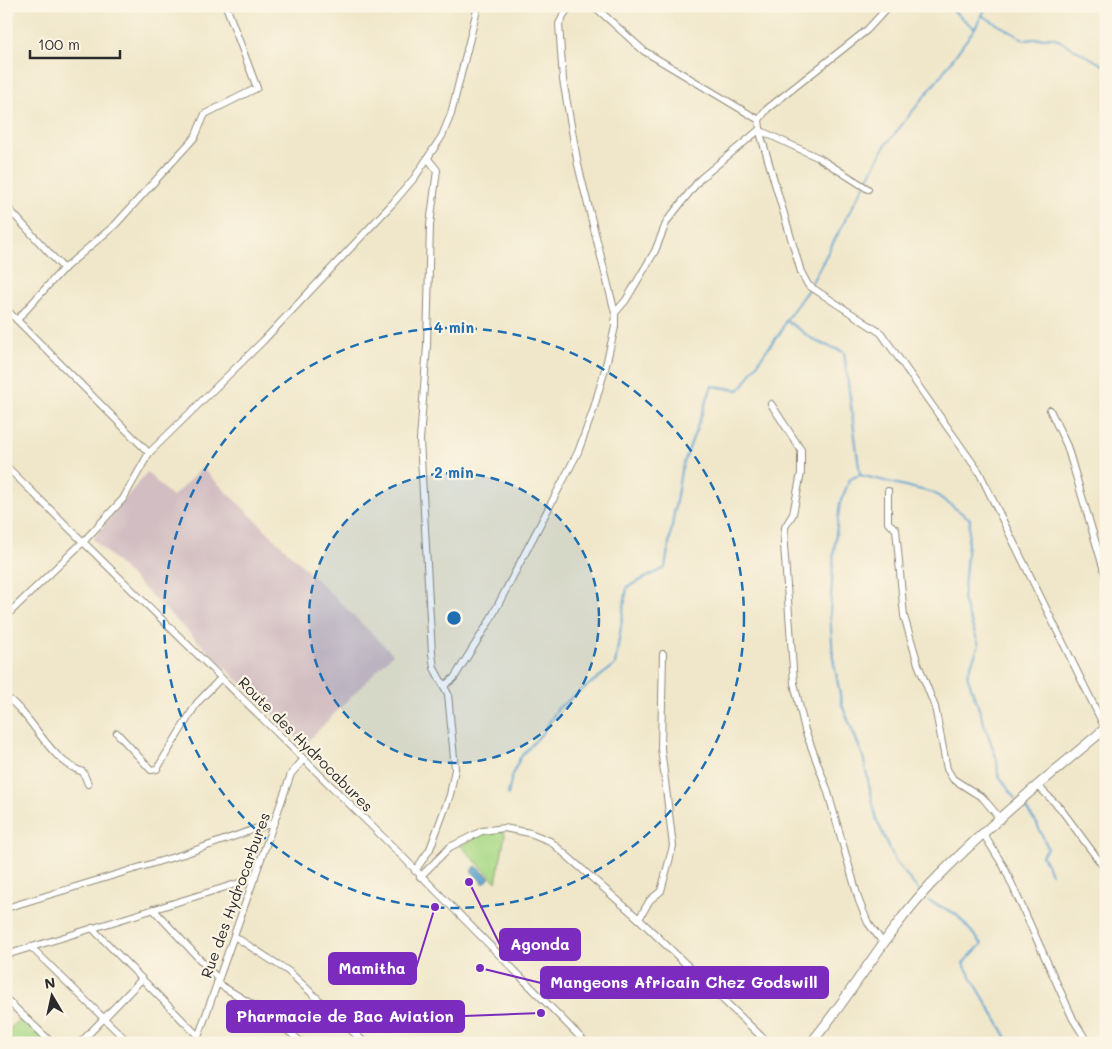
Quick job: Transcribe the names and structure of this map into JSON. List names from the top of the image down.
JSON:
{
  "streets": {
    "street": ["Route des Hydrocabures", "Rue des Hydrocarbures"]
  },
  "crossings": [
    ["Route des Hydrocabures", "Rue des Hydrocarbures"]
  ],
  "places": [
    "Agonda",
    "Mamitha",
    "Mangeons Africain Chez Godswill",
    "Pharmacie de Bac Aviation"
  ],
  "scale_bar": "100 m",
  "north": "top",
  "rings": ["4 min", "2 min"]
}
